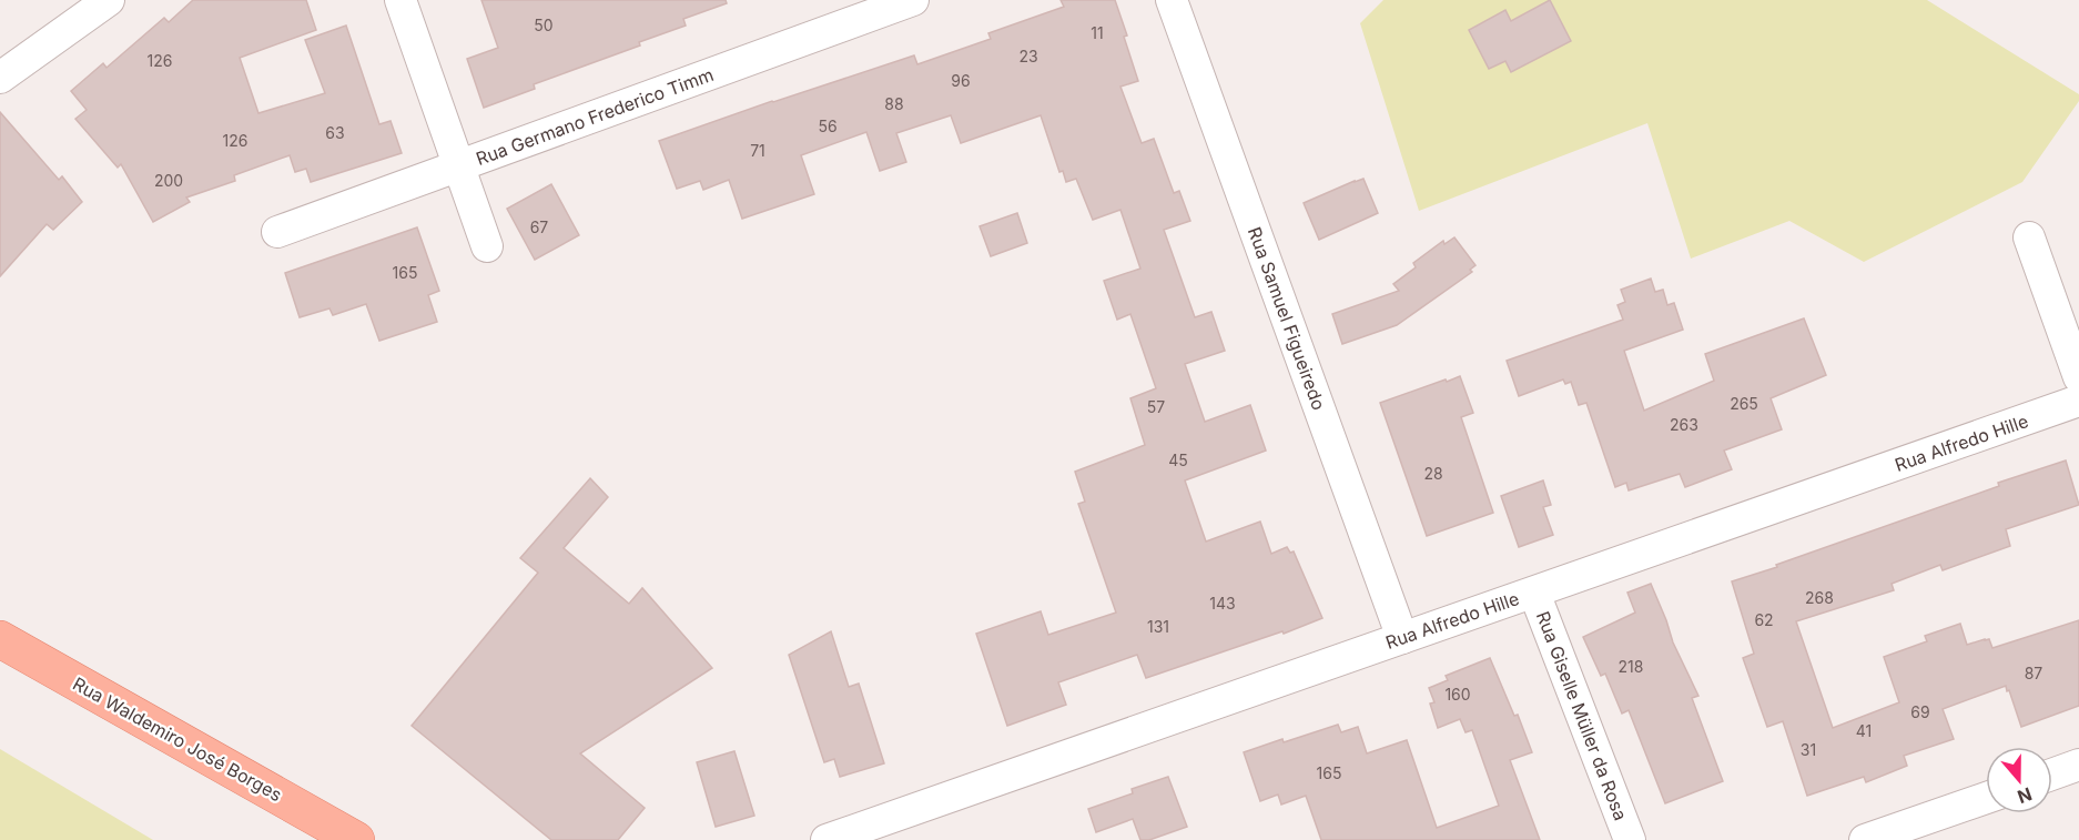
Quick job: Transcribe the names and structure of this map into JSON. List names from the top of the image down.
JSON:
{
  "streets": {
    "main road": ["Rua Waldemiro José Borges"],
    "street": [
      "Rua Germano Frederico Timm",
      "Rua Samuel Figueiredo",
      "Rua Alfredo Hille",
      "Rua Giselle Müller da Rosa"
    ]
  },
  "crossings": [
    ["Rua Samuel Figueiredo", "Rua Alfredo Hille"],
    ["Rua Alfredo Hille", "Rua Giselle Müller da Rosa"]
  ],
  "house_numbers": [
    "50",
    "11",
    "23",
    "126",
    "96",
    "88",
    "56",
    "63",
    "126",
    "71",
    "200",
    "67",
    "165",
    "265",
    "57",
    "263",
    "45",
    "28",
    "268",
    "143",
    "62",
    "131",
    "218",
    "87",
    "160",
    "69",
    "41",
    "31",
    "165"
  ],
  "north": "bottom"
}
